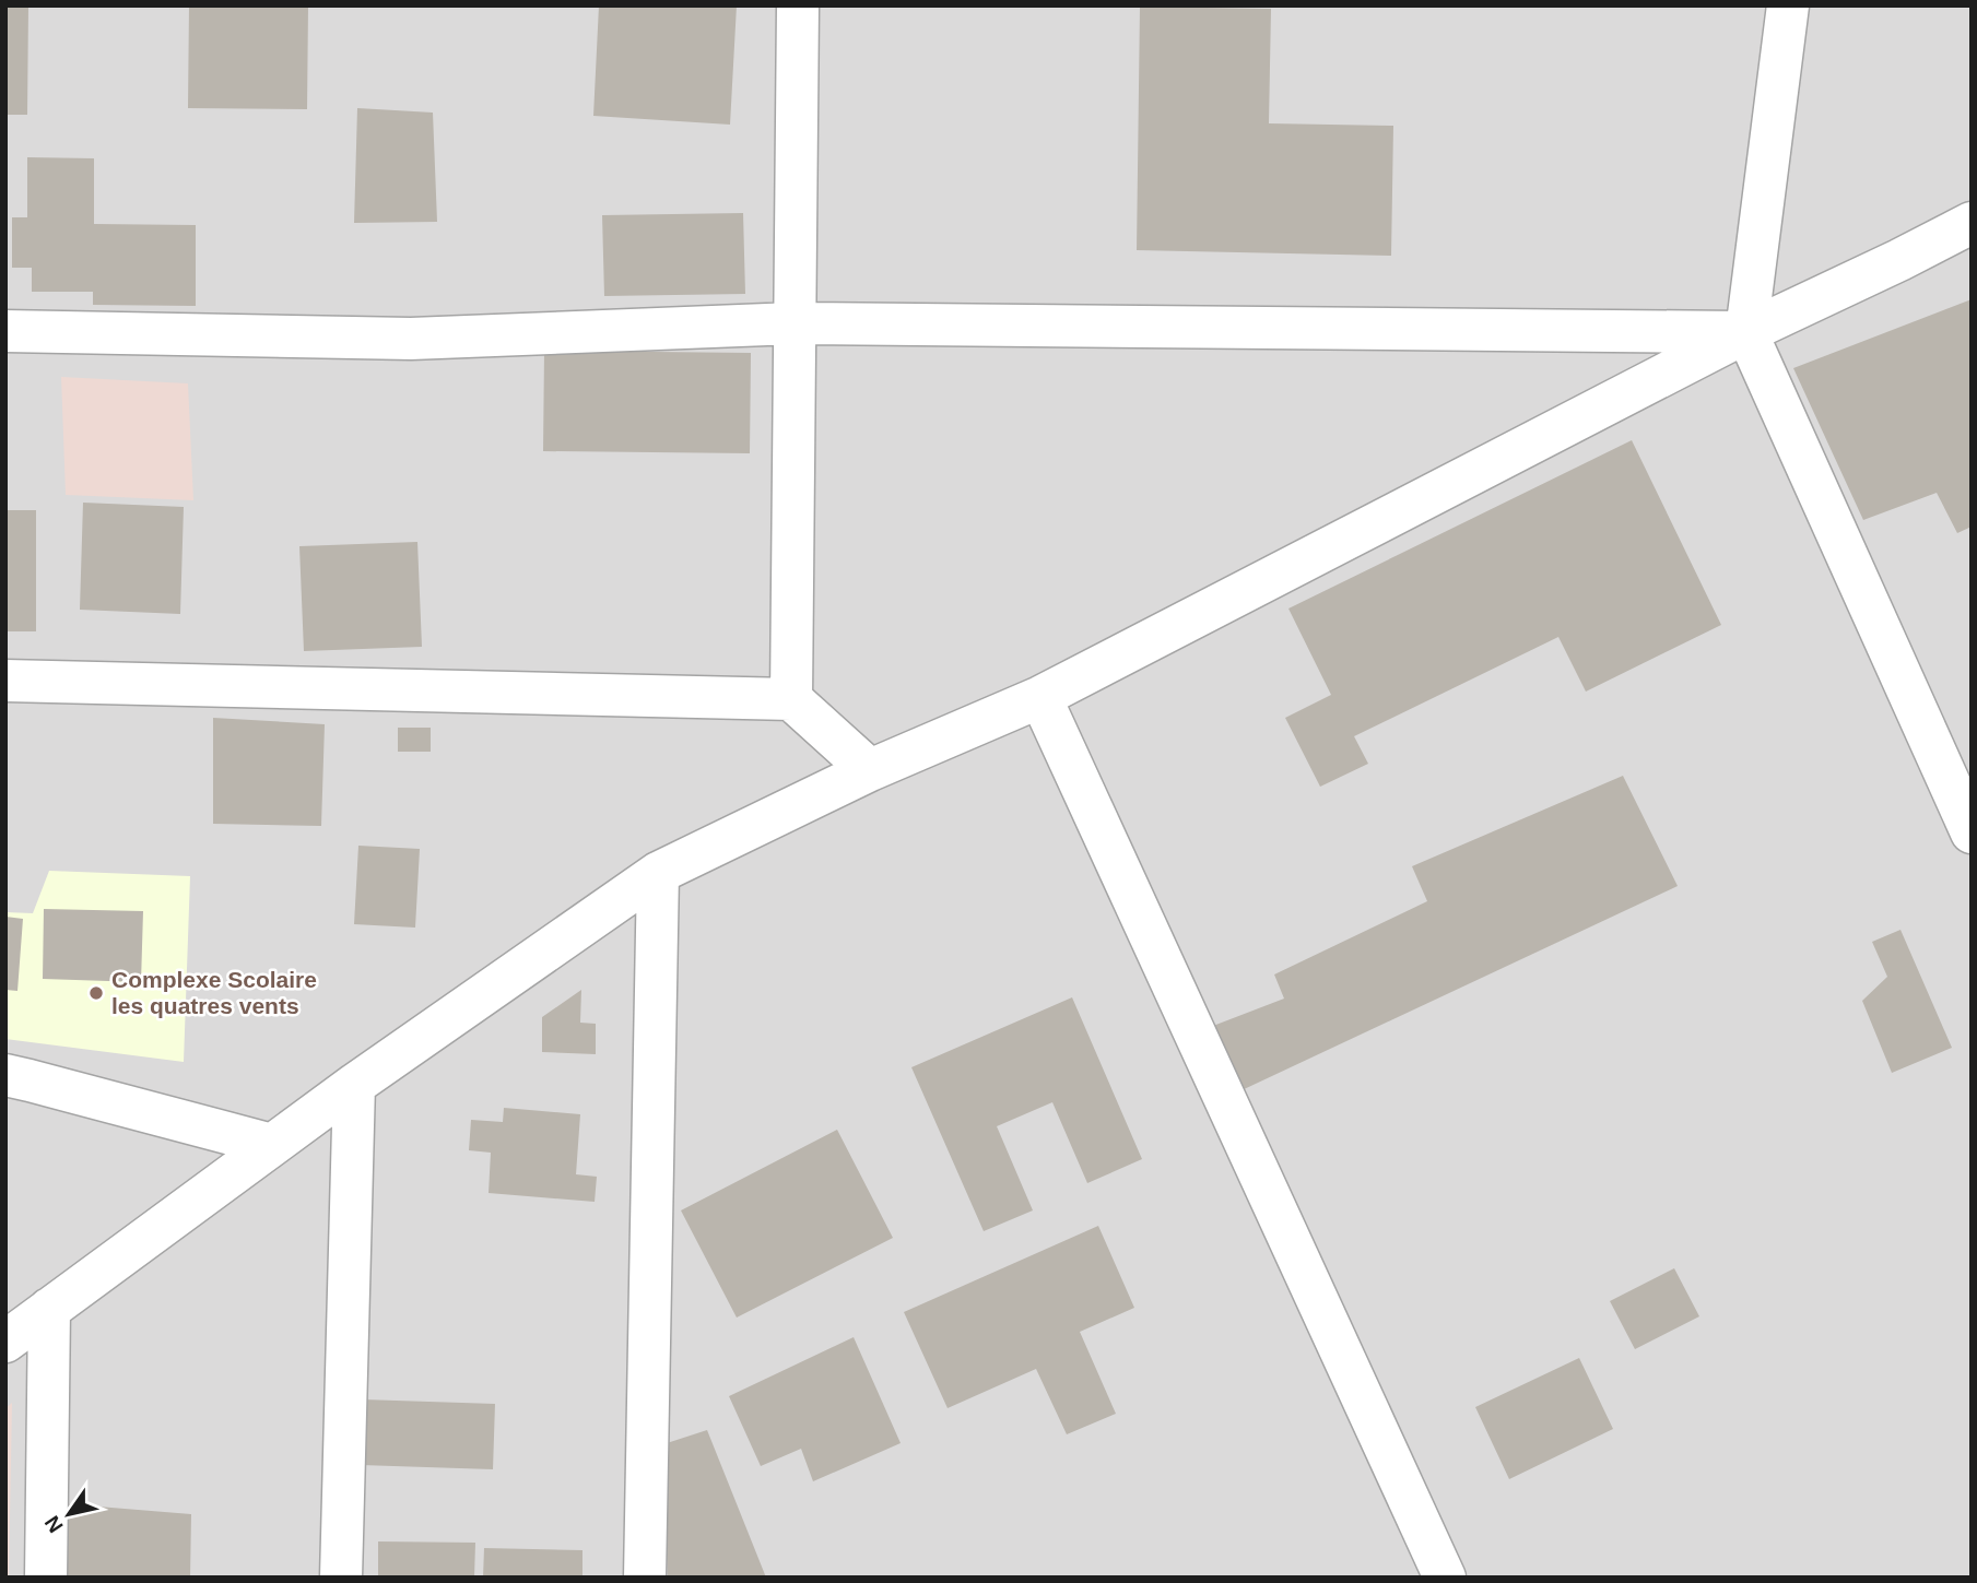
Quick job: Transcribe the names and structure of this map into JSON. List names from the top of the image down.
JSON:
{
  "places": ["Complexe Scolaire les quatres vents"],
  "north": "bottom left"
}
